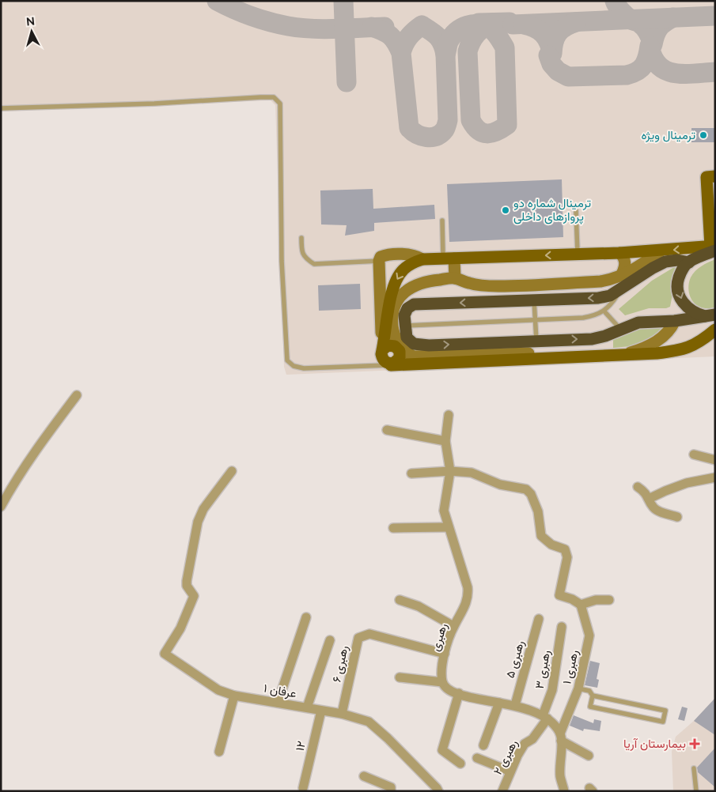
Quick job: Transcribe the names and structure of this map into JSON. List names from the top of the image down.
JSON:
{
  "streets": {
    "street": [
      "رهبری",
      "رهبری ۵",
      "رهبری ۶",
      "رهبری ۱",
      "رهبری ۳",
      "عرفان ۱",
      "۱۲",
      "رهبری ۲"
    ]
  },
  "crossings": [
    ["رهبری", "رهبری ۶"],
    ["رهبری ۶", "عرفان ۱"],
    ["رهبری ۳", "رهبری ۲"],
    ["عرفان ۱", "۱۲"]
  ],
  "places": {
    "other": ["ترمینال ویژه", "ترمینال شماره دو پروازهای داخلی"],
    "health": ["بیمارستان آریا"]
  },
  "north": "top"
}
